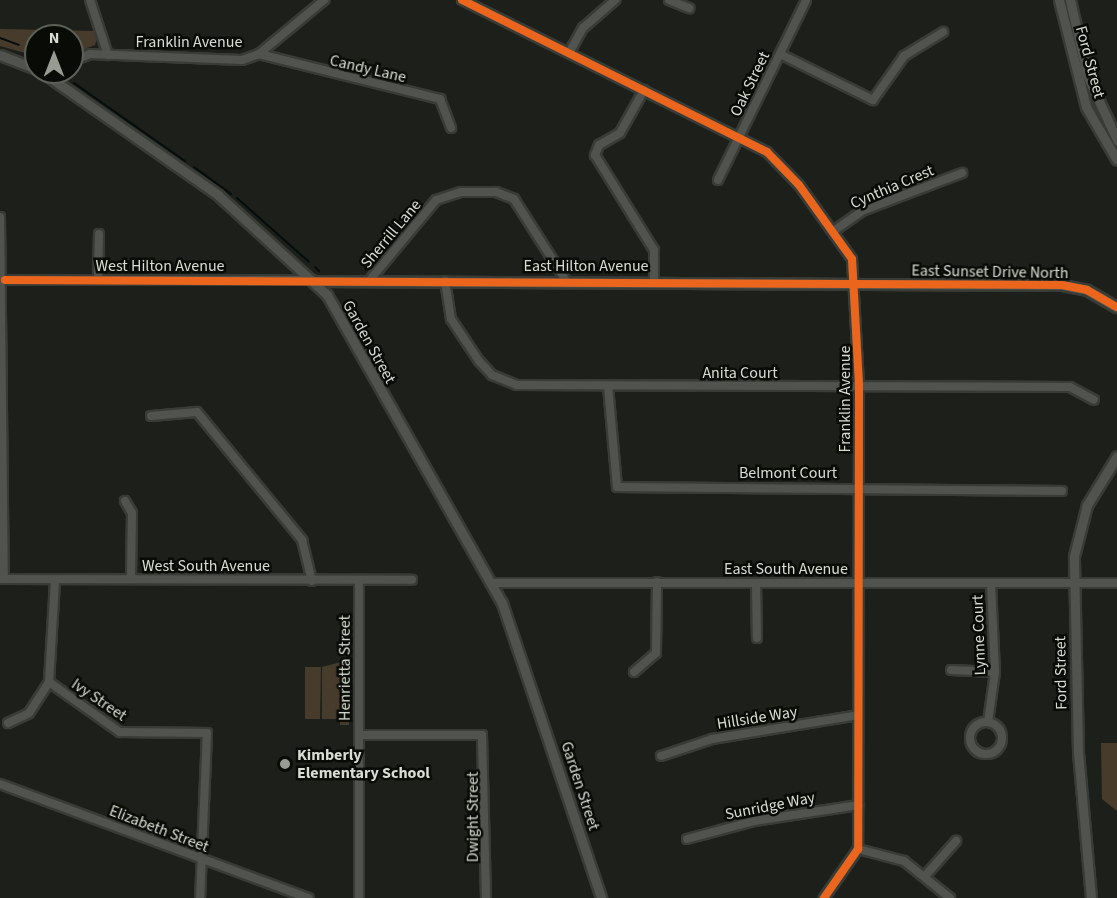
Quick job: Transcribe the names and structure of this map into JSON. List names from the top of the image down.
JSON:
{
  "streets": {
    "street": [
      "Franklin Avenue",
      "Ford Street",
      "Candy Lane",
      "Oak Street",
      "Cynthia Crest",
      "Sherrill Lane",
      "West Hilton Avenue",
      "East Hilton Avenue",
      "East Sunset Drive North",
      "Garden Street",
      "Anita Court",
      "Belmont Court",
      "West South Avenue",
      "East South Avenue",
      "Lynne Court",
      "Henrietta Street",
      "Ivy Street",
      "Hillside Way",
      "Sunridge Way",
      "Dwight Street",
      "Elizabeth Street"
    ]
  },
  "crossings": [
    ["Franklin Avenue", "Candy Lane"],
    ["Franklin Avenue", "Oak Street"],
    ["Franklin Avenue", "Cynthia Crest"],
    ["Franklin Avenue", "East Hilton Avenue"],
    ["Franklin Avenue", "East Sunset Drive North"],
    ["Franklin Avenue", "Anita Court"],
    ["Franklin Avenue", "Belmont Court"],
    ["Franklin Avenue", "East South Avenue"],
    ["Franklin Avenue", "Hillside Way"],
    ["Franklin Avenue", "Sunridge Way"],
    ["Ford Street", "East South Avenue"],
    ["Sherrill Lane", "East Hilton Avenue"],
    ["West Hilton Avenue", "East Hilton Avenue"],
    ["West Hilton Avenue", "Garden Street"],
    ["East Hilton Avenue", "East Sunset Drive North"],
    ["East Hilton Avenue", "Garden Street"],
    ["East Hilton Avenue", "Anita Court"],
    ["Garden Street", "East South Avenue"],
    ["Anita Court", "Belmont Court"],
    ["West South Avenue", "Henrietta Street"],
    ["East South Avenue", "Lynne Court"],
    ["Henrietta Street", "Dwight Street"],
    ["Ivy Street", "Elizabeth Street"]
  ],
  "places": ["Kimberly Elementary School"],
  "north": "top"
}
